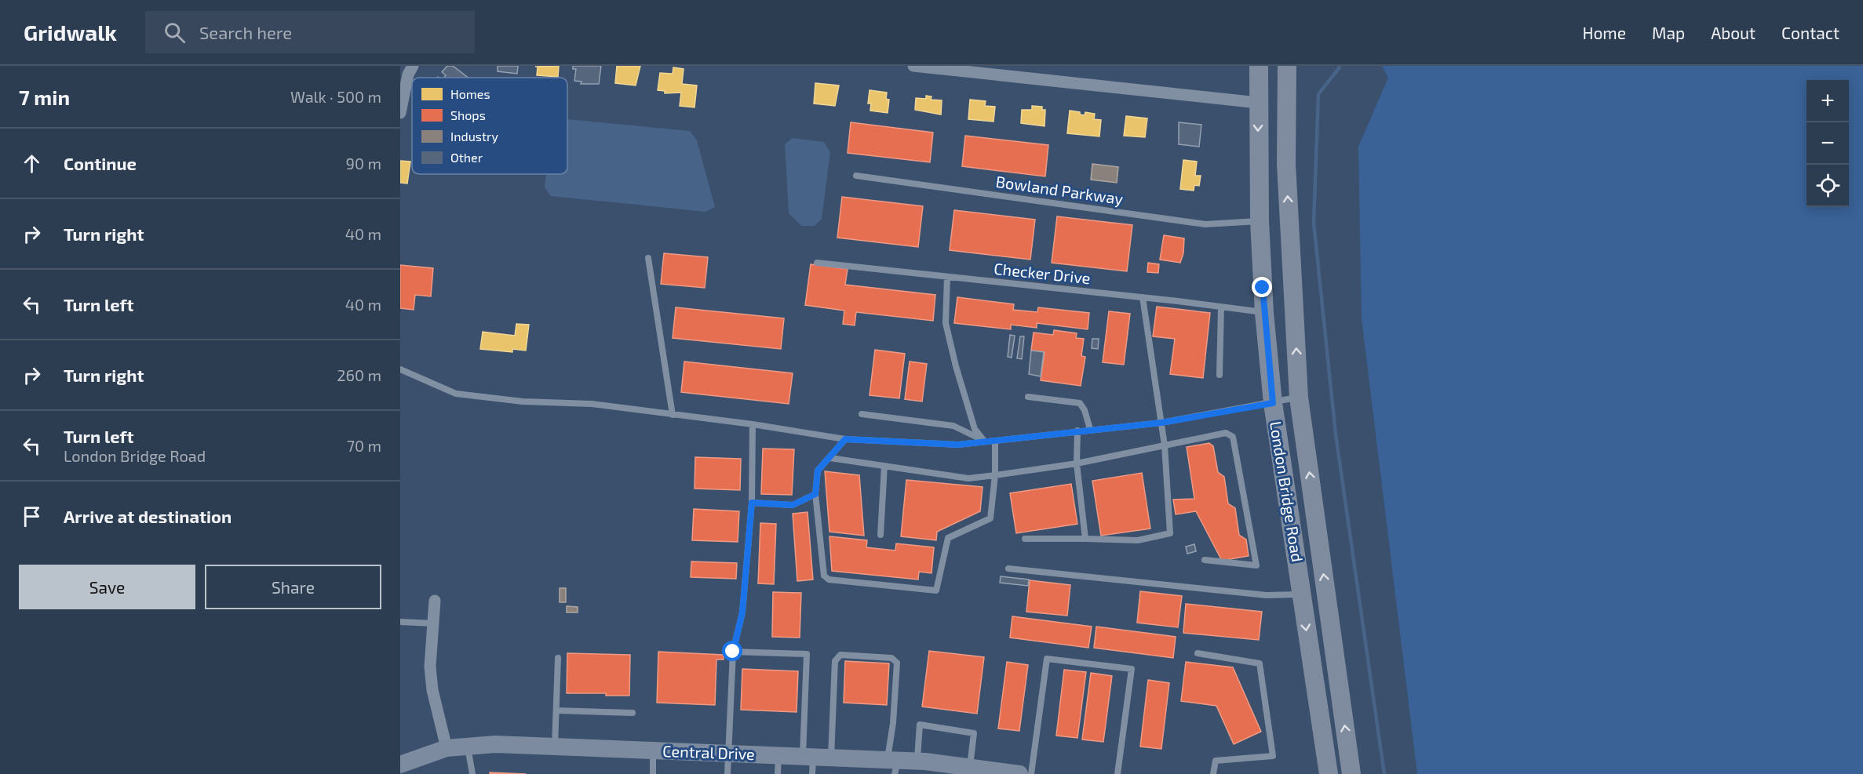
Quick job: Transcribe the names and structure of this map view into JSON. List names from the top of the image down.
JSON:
{
  "streets": {
    "main road": ["London Bridge Road"],
    "street": ["Central Drive"],
    "lane": ["Bowland Parkway", "Checker Drive"]
  },
  "crossings": [
    ["Bowland Parkway", "London Bridge Road"],
    ["Checker Drive", "London Bridge Road"]
  ],
  "legend": [
    "Homes",
    "Shops",
    "Industry",
    "Other"
  ],
  "page": {
    "header": "Gridwalk",
    "search": "Search here",
    "nav": [
      "Home",
      "Map",
      "About",
      "Contact"
    ],
    "heading": ["7 min", "Walk · 500 m"],
    "map_buttons": ["+", "−"],
    "list": [
      ["Continue", "90 m"],
      ["Turn right", "40 m"],
      ["Turn left", "40 m"],
      ["Turn right", "260 m"],
      ["Turn left", "London Bridge Road", "70 m"],
      "Arrive at destination"
    ],
    "buttons": ["Save", "Share"]
  }
}
